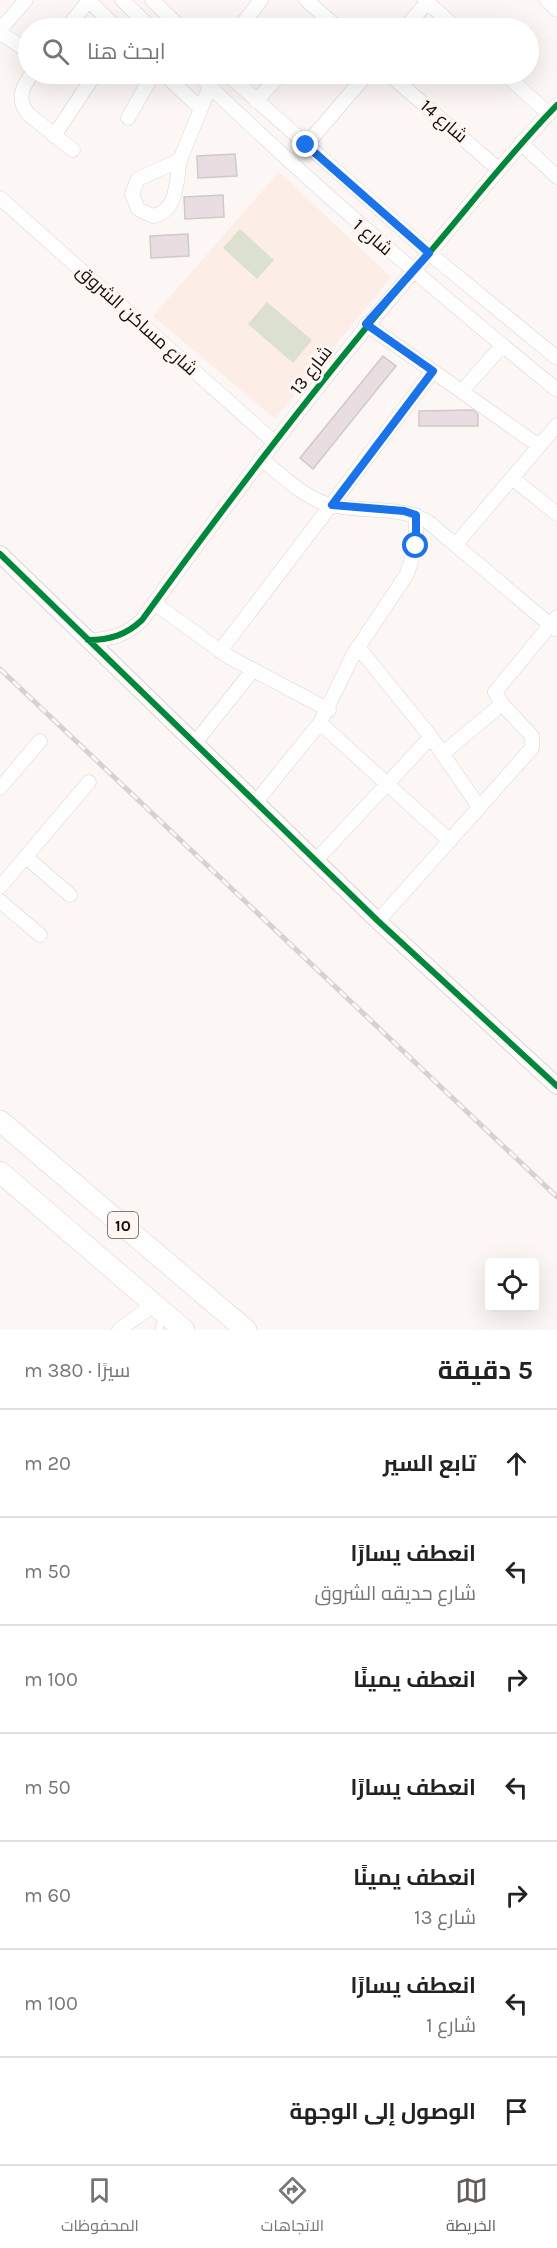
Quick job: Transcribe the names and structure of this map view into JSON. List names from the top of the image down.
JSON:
{
  "streets": {
    "main road": ["10"],
    "street": [
      "شارع 14",
      "شارع 1",
      "شارع مساكن الشروق",
      "شارع 13"
    ]
  },
  "crossings": [
    ["شارع 14", "شارع 13"],
    ["شارع 1", "شارع 13"],
    ["شارع مساكن الشروق", "شارع 13"]
  ],
  "page": {
    "search": "ابحث هنا",
    "heading": ["5 دقيقة", "سيرًا · 380 m"],
    "list": [
      ["تابع السير", "20 m"],
      ["انعطف يسارًا", "شارع حديقه الشروق", "50 m"],
      ["انعطف يمينًا", "100 m"],
      ["انعطف يسارًا", "50 m"],
      ["انعطف يمينًا", "شارع 13", "60 m"],
      ["انعطف يسارًا", "شارع 1", "100 m"],
      "الوصول إلى الوجهة"
    ],
    "nav": ["الخريطة", "الاتجاهات", "المحفوظات"]
  }
}
